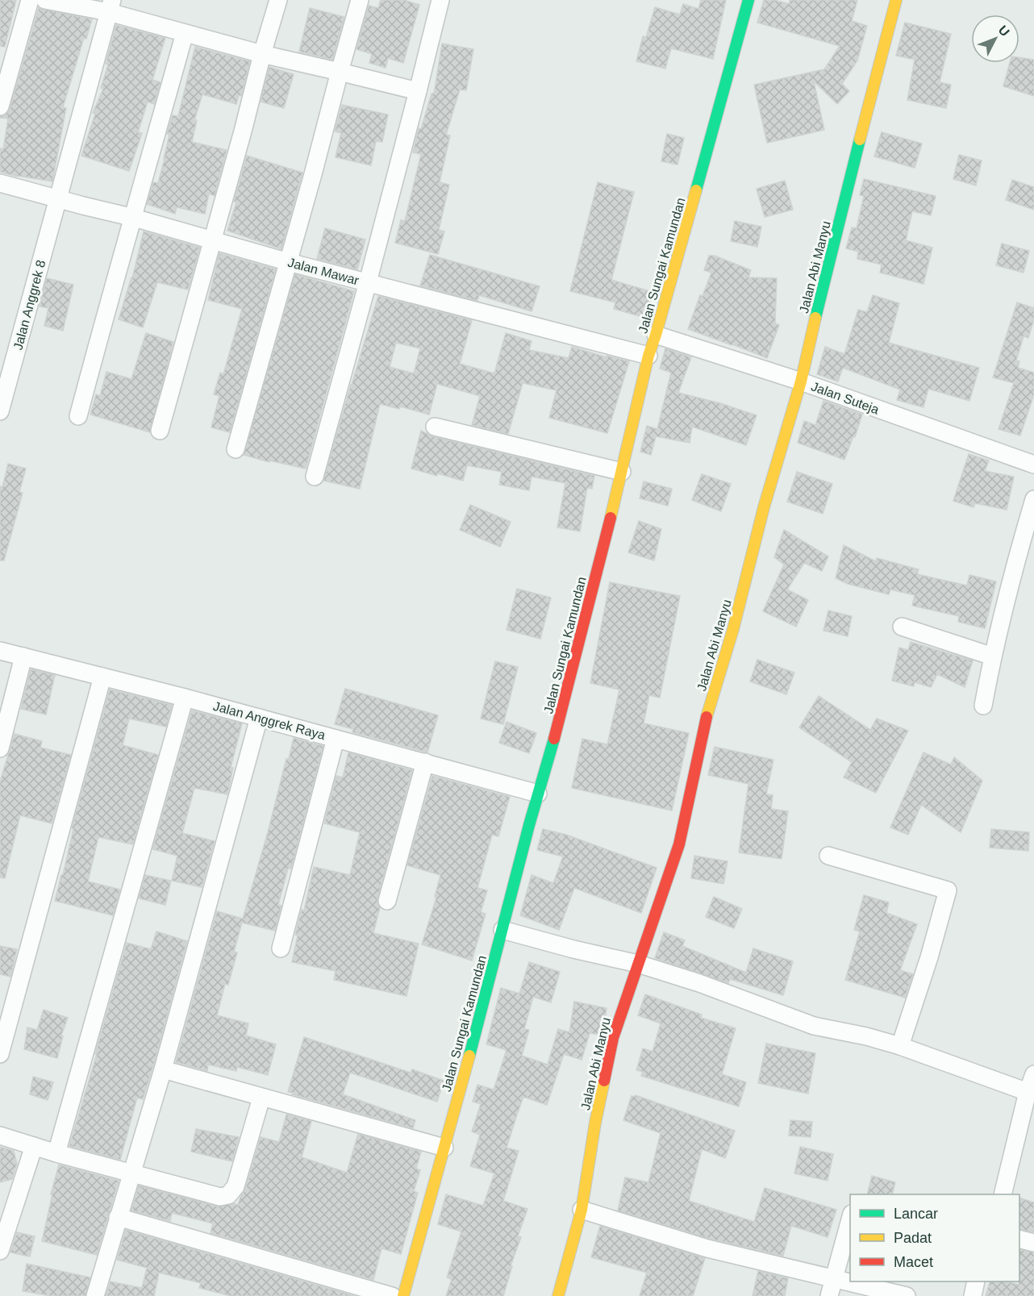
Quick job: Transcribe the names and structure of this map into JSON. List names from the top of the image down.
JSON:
{
  "streets": {
    "main road": ["Jalan Sungai Kamundan", "Jalan Abi Manyu"],
    "street": [
      "Jalan Mawar",
      "Jalan Anggrek 8",
      "Jalan Suteja",
      "Jalan Anggrek Raya"
    ]
  },
  "crossings": [
    ["Jalan Sungai Kamundan", "Jalan Mawar"],
    ["Jalan Sungai Kamundan", "Jalan Suteja"],
    ["Jalan Sungai Kamundan", "Jalan Anggrek Raya"],
    ["Jalan Abi Manyu", "Jalan Suteja"],
    ["Jalan Mawar", "Jalan Anggrek 8"]
  ],
  "legend": ["Lancar", "Padat", "Macet"],
  "north": "top right"
}
